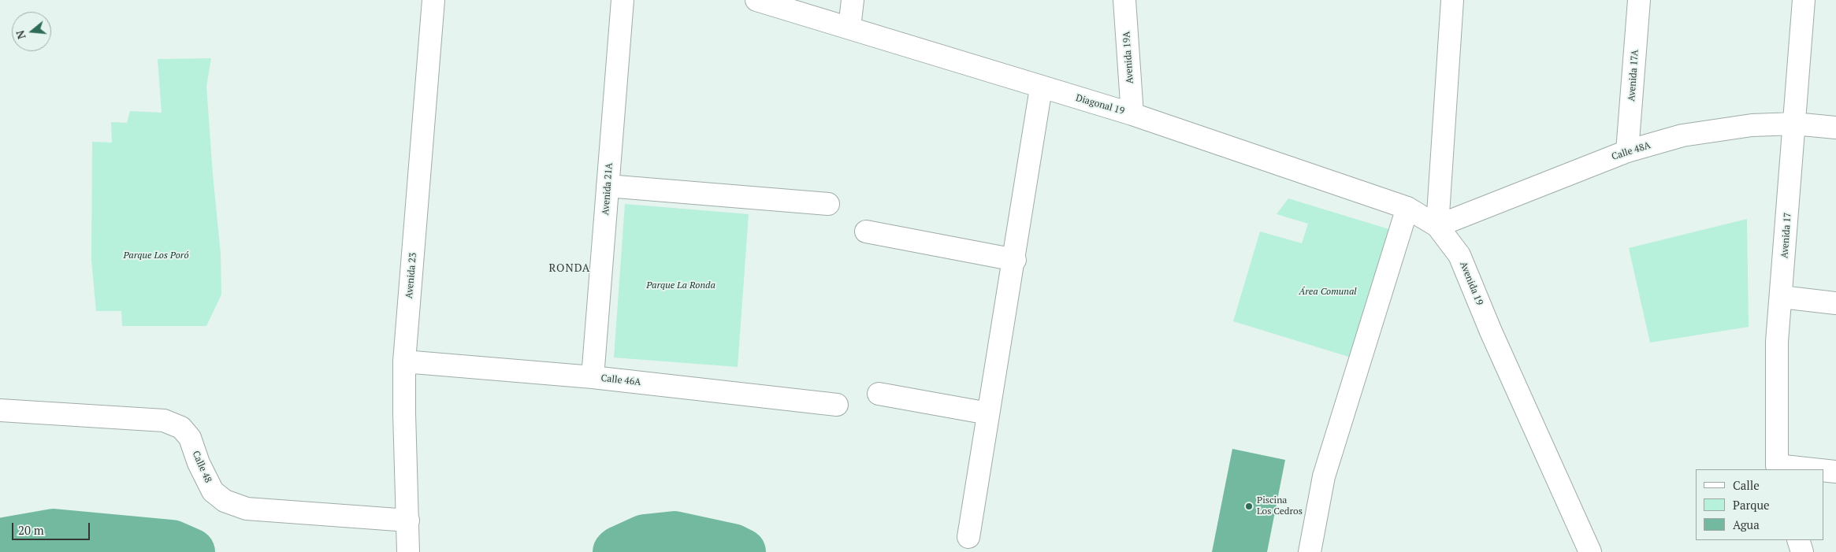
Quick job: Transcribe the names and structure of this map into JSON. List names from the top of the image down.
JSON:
{
  "streets": {
    "street": [
      "Avenida 19A",
      "Avenida 17A",
      "Diagonal 19",
      "Calle 48A",
      "Avenida 21A",
      "Avenida 17",
      "Avenida 23",
      "Avenida 19",
      "Calle 46A",
      "Calle 48"
    ]
  },
  "crossings": [
    ["Avenida 19A", "Diagonal 19"],
    ["Avenida 17A", "Calle 48A"],
    ["Diagonal 19", "Calle 48A"],
    ["Diagonal 19", "Avenida 19"],
    ["Calle 48A", "Avenida 17"],
    ["Calle 48A", "Avenida 19"],
    ["Avenida 21A", "Calle 46A"],
    ["Avenida 23", "Calle 46A"],
    ["Avenida 23", "Calle 48"]
  ],
  "districts": ["RONDA"],
  "parks": ["Parque Los Poró", "Parque La Ronda", "Área Comunal"],
  "places": ["Piscina Los Cedros"],
  "legend": ["Calle", "Parque", "Agua"],
  "scale_bar": "20 m",
  "north": "left"
}
